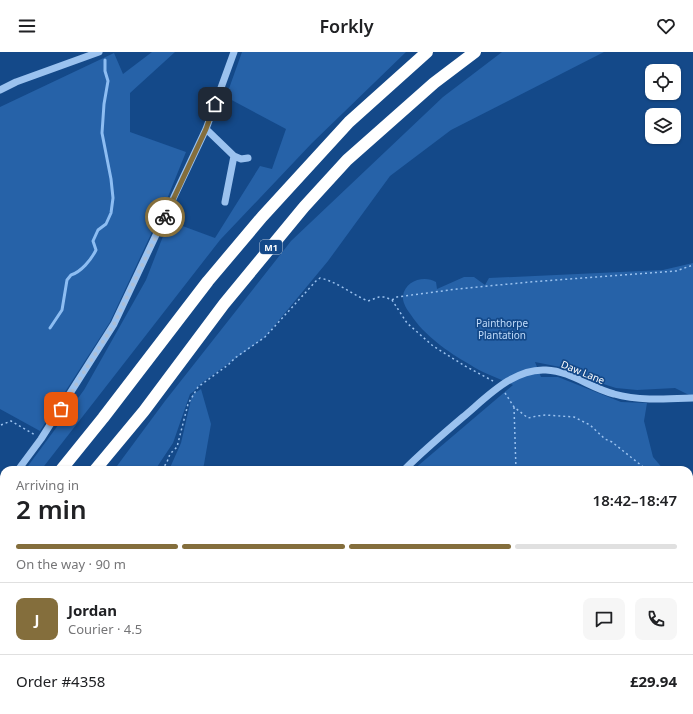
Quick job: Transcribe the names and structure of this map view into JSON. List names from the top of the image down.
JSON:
{
  "streets": {
    "highway": ["M1"],
    "street": ["Daw Lane"]
  },
  "parks": ["Painthorpe Plantation"],
  "page": {
    "header": "Forkly",
    "heading": ["2 min", "Arriving in", "18:42–18:47"],
    "panel": [
      "Jordan",
      "Courier · 4.5",
      "Order #4358",
      "£29.94"
    ],
    "bar": "On the way · 90 m",
    "round": "J"
  }
}
